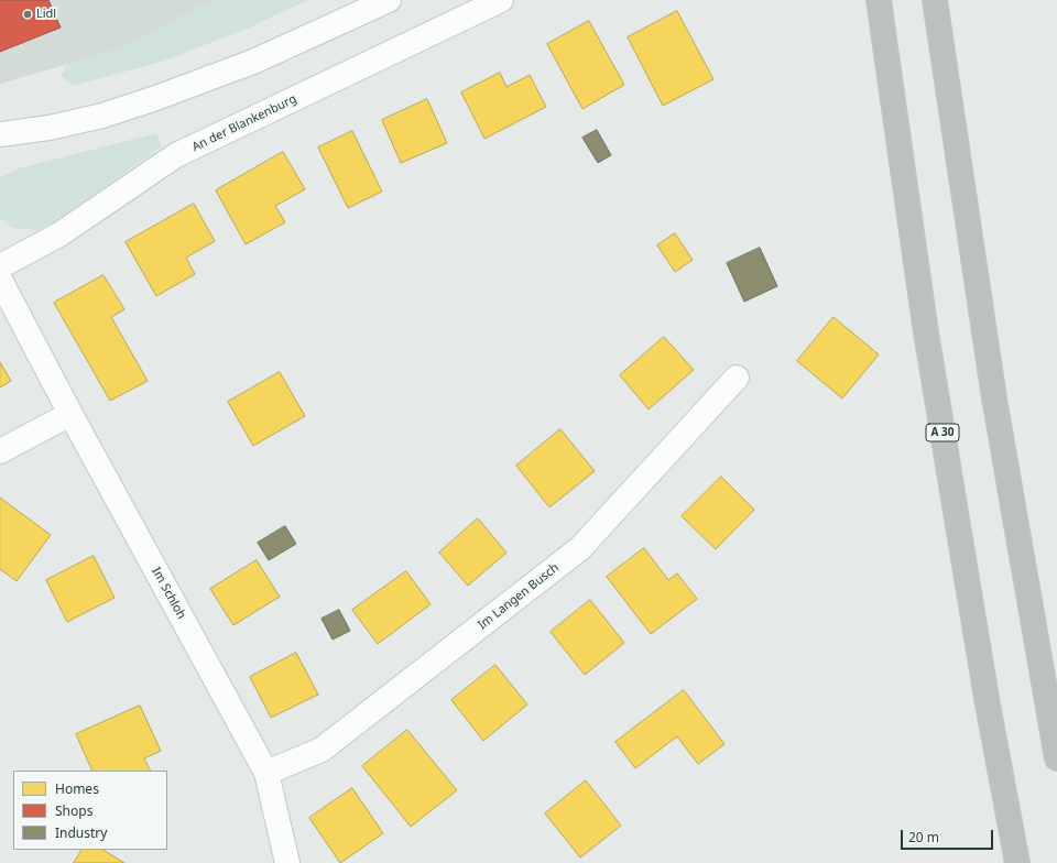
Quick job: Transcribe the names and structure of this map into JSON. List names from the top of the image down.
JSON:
{
  "streets": {
    "highway": ["A 30"],
    "street": ["An der Blankenburg", "Im Schloh", "Im Langen Busch"]
  },
  "crossings": [
    ["Im Schloh", "Im Langen Busch"]
  ],
  "places": ["Lidl"],
  "legend": ["Homes", "Shops", "Industry"],
  "scale_bar": "20 m"
}
